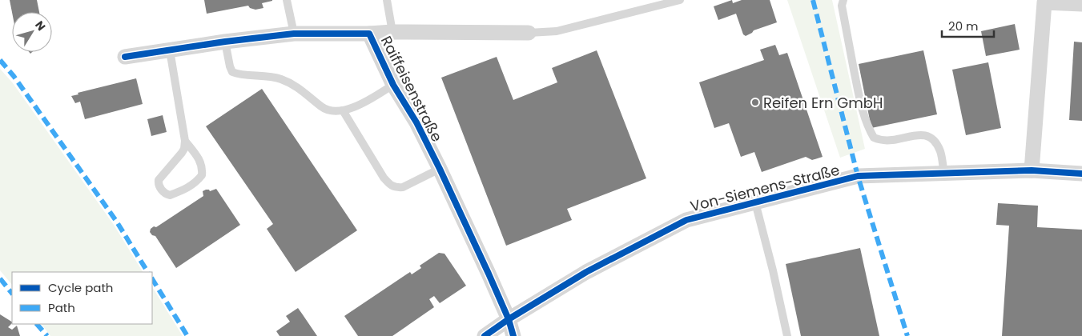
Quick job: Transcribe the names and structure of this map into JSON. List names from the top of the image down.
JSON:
{
  "streets": {
    "street": ["Raiffeisenstraße", "Von-Siemens-Straße"]
  },
  "crossings": [
    ["Raiffeisenstraße", "Von-Siemens-Straße"]
  ],
  "places": ["Reifen Ern GmbH"],
  "legend": ["Cycle path", "Path"],
  "scale_bar": "20 m",
  "north": "top right"
}
